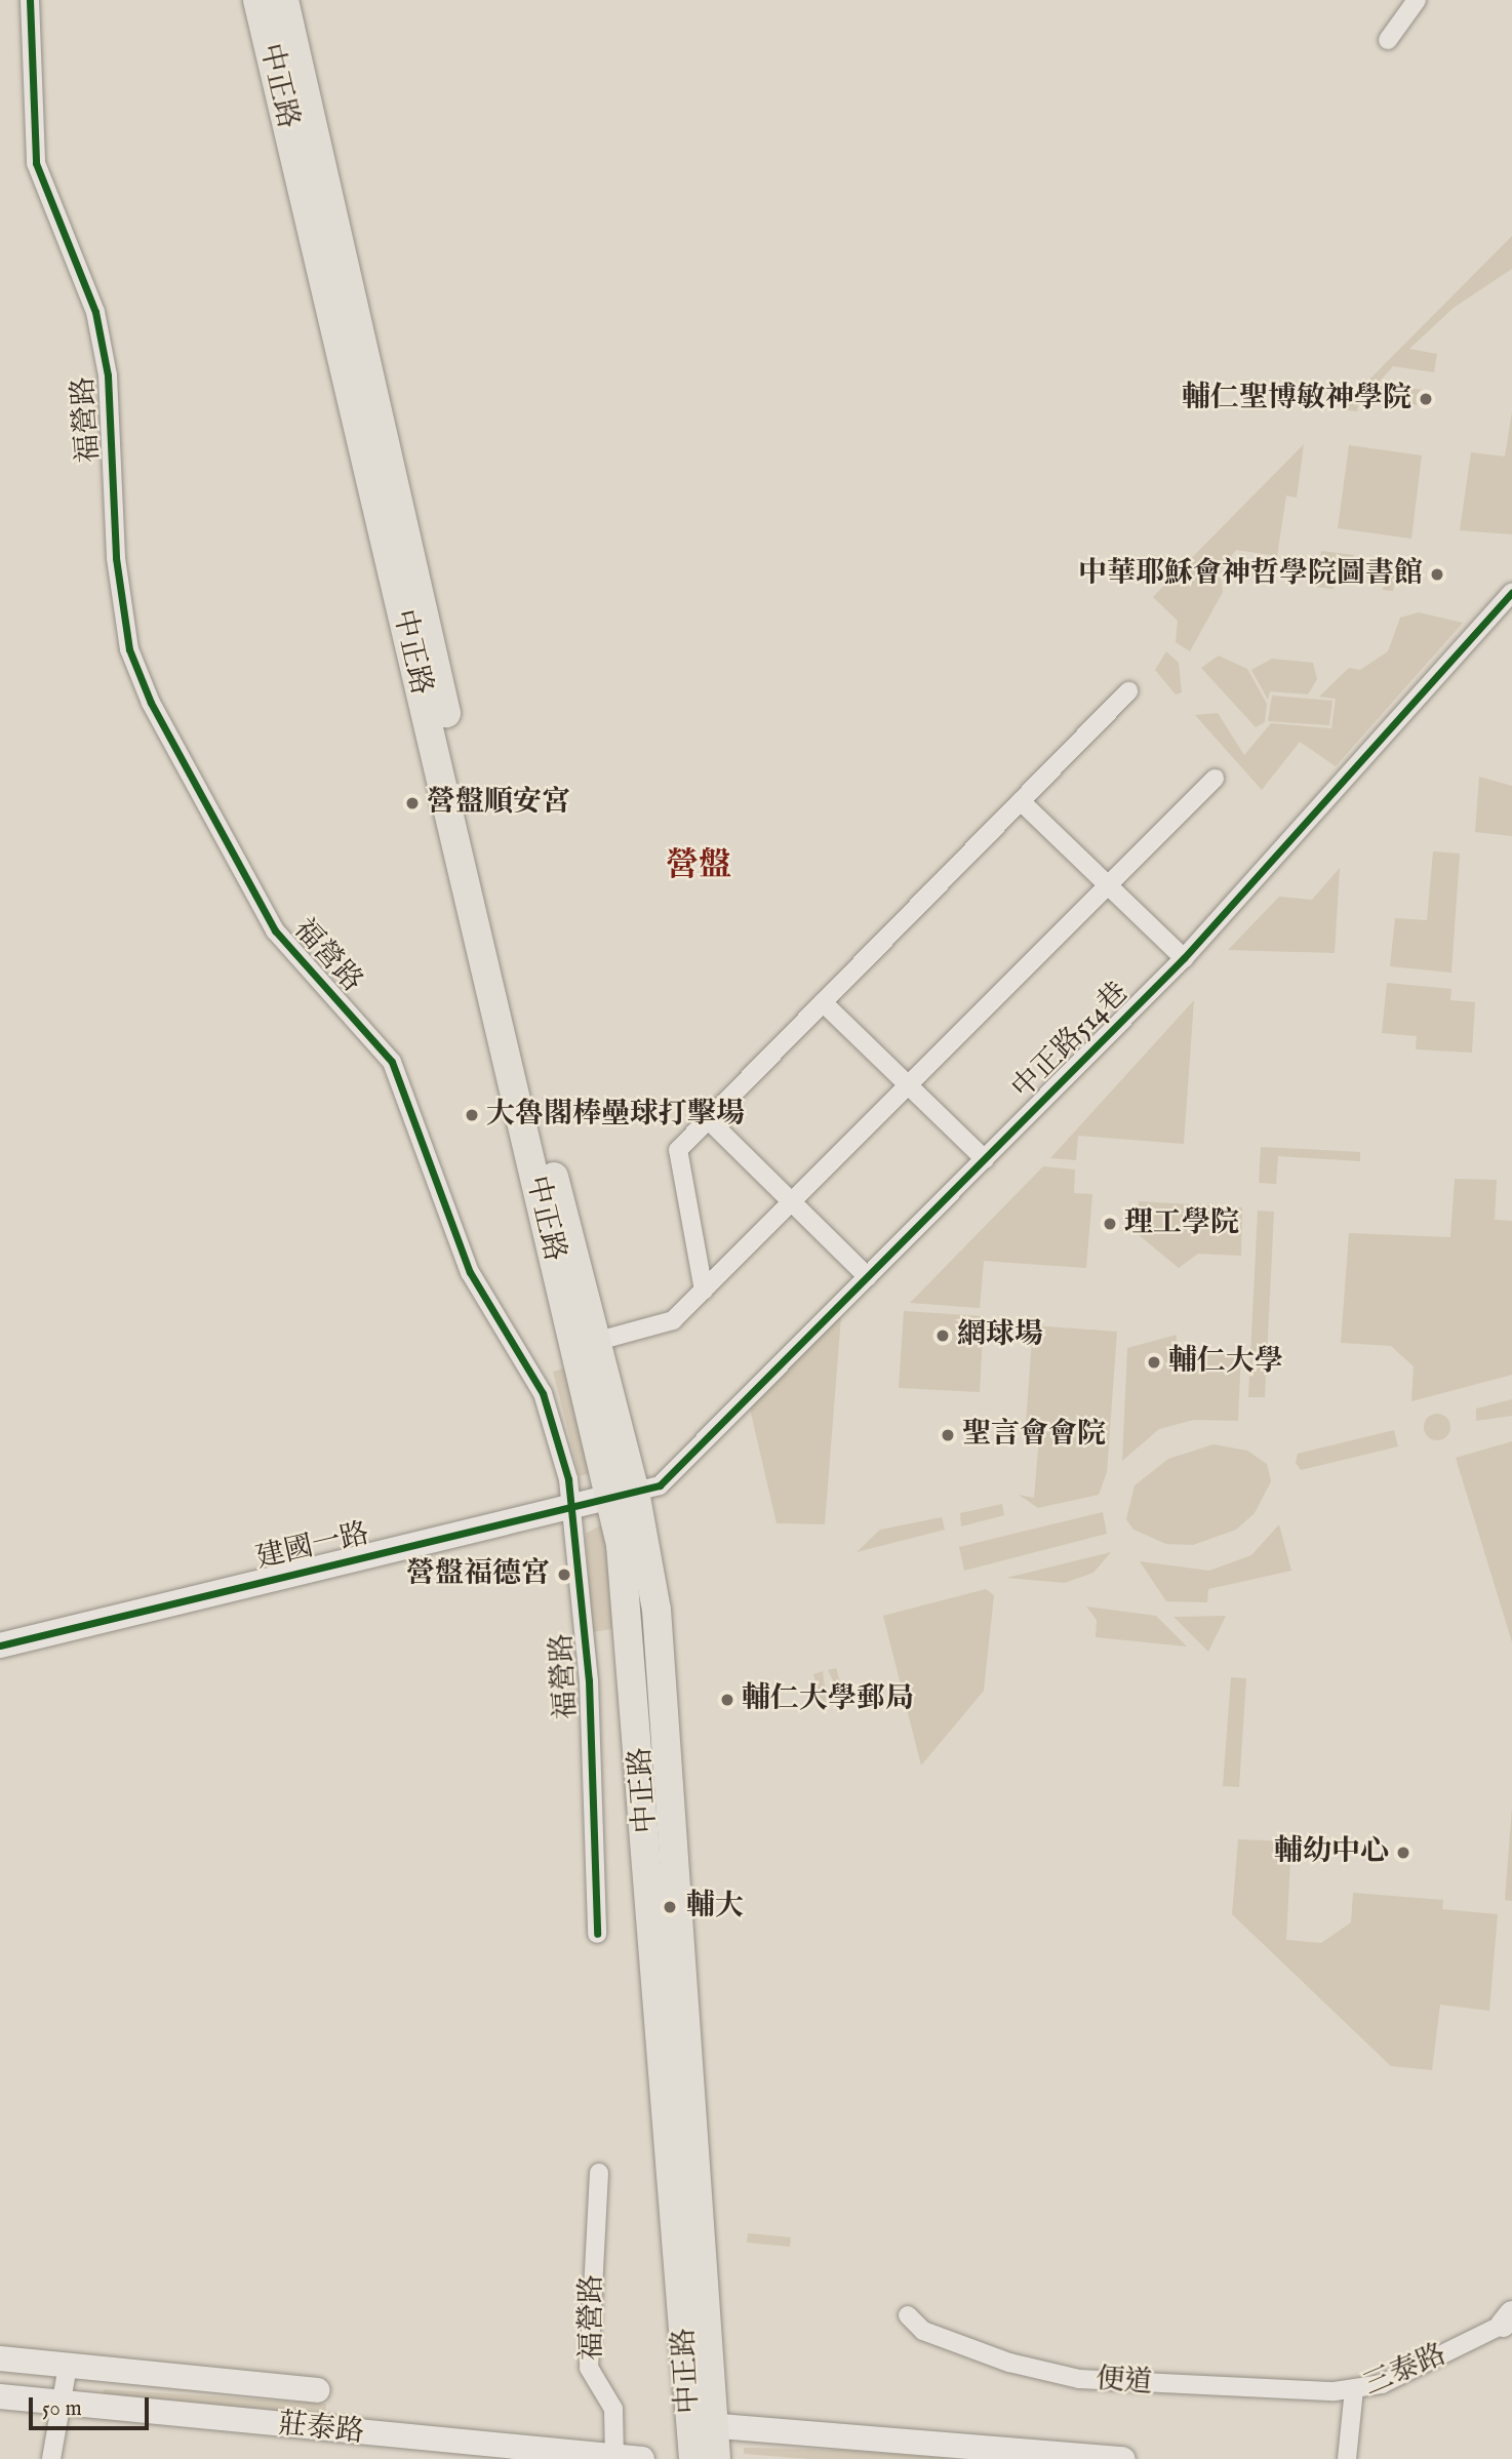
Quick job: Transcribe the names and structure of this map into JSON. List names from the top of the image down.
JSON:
{
  "streets": {
    "main road": ["中正路"],
    "street": [
      "福營路",
      "中正路514巷",
      "建國一路",
      "三泰路",
      "便道",
      "莊泰路"
    ]
  },
  "crossings": [
    ["中正路", "中正路514巷"],
    ["中正路", "建國一路"],
    ["福營路", "建國一路"],
    ["福營路", "莊泰路"],
    ["中正路514巷", "建國一路"],
    ["三泰路", "便道"]
  ],
  "districts": ["營盤"],
  "places": [
    "輔仁聖博敏神學院",
    "中華耶穌會神哲學院圖書館",
    "營盤順安宮",
    "大魯閣棒壘球打擊場",
    "理工學院",
    "網球場",
    "輔仁大學",
    "聖言會會院",
    "營盤福德宮",
    "輔仁大學郵局",
    "輔幼中心",
    "輔大"
  ],
  "scale_bar": "50 m"
}
